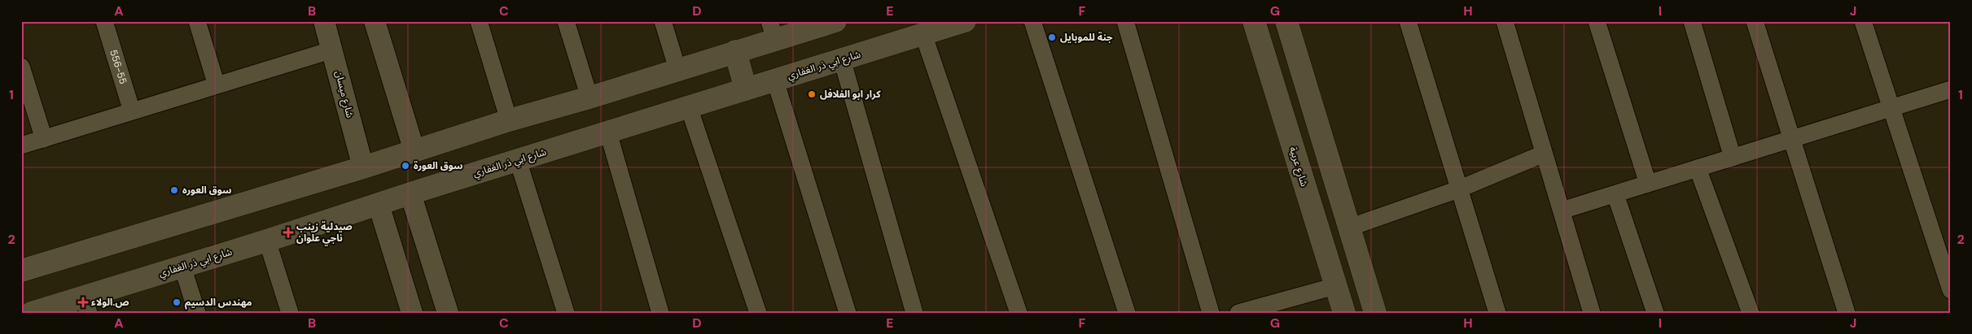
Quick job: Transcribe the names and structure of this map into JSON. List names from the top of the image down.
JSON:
{
  "streets": {
    "main road": ["شارع ابي ذر الغفاري", "شارع عربية"],
    "street": ["556-55", "شارع ميسان"]
  },
  "places": {
    "other": [
      "جنة للموبايل",
      "كرار ابو الفلافل",
      "سوق العورة",
      "سوق العوره",
      "مهندس الدسيم"
    ],
    "health": ["صيدلية زينب ناجي علوان", "ص.الولاء"]
  },
  "grid": {
    "columns": [
      "A",
      "B",
      "C",
      "D",
      "E",
      "F",
      "G",
      "H",
      "I",
      "J"
    ],
    "rows": ["1", "2"]
  }
}
